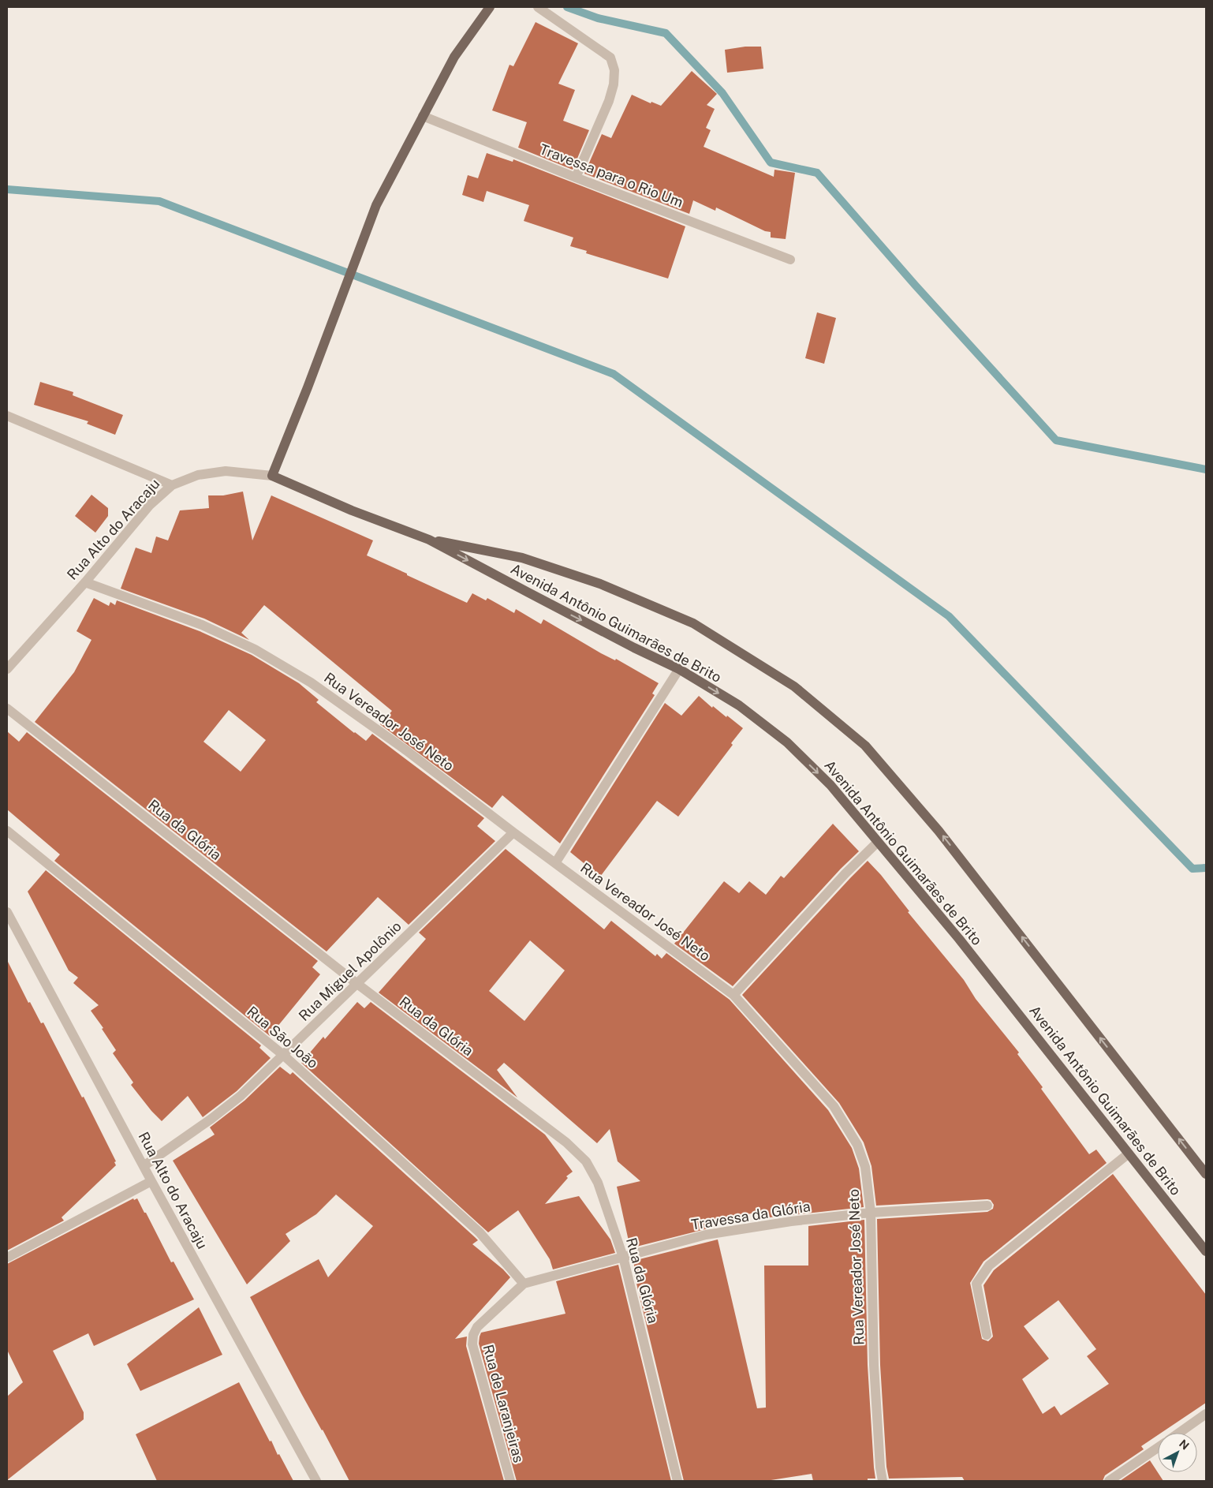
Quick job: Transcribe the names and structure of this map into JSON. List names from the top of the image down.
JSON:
{
  "streets": {
    "main road": ["Avenida Antônio Guimarães de Brito"],
    "street": [
      "Travessa para o Rio Um",
      "Rua Alto do Aracaju",
      "Rua Vereador José Neto",
      "Rua da Glória",
      "Rua Miguel Apolônio",
      "Rua São João",
      "Travessa da Glória",
      "Rua de Laranjeiras"
    ]
  },
  "crossings": [
    ["Rua Alto do Aracaju", "Avenida Antônio Guimarães de Brito"],
    ["Rua Alto do Aracaju", "Rua Vereador José Neto"],
    ["Rua Alto do Aracaju", "Rua Miguel Apolônio"],
    ["Rua Vereador José Neto", "Rua Miguel Apolônio"],
    ["Rua Vereador José Neto", "Travessa da Glória"],
    ["Rua da Glória", "Rua Miguel Apolônio"],
    ["Rua da Glória", "Travessa da Glória"],
    ["Rua Miguel Apolônio", "Rua São João"],
    ["Rua São João", "Travessa da Glória"],
    ["Rua São João", "Rua de Laranjeiras"],
    ["Travessa da Glória", "Rua de Laranjeiras"]
  ],
  "north": "top right"
}
